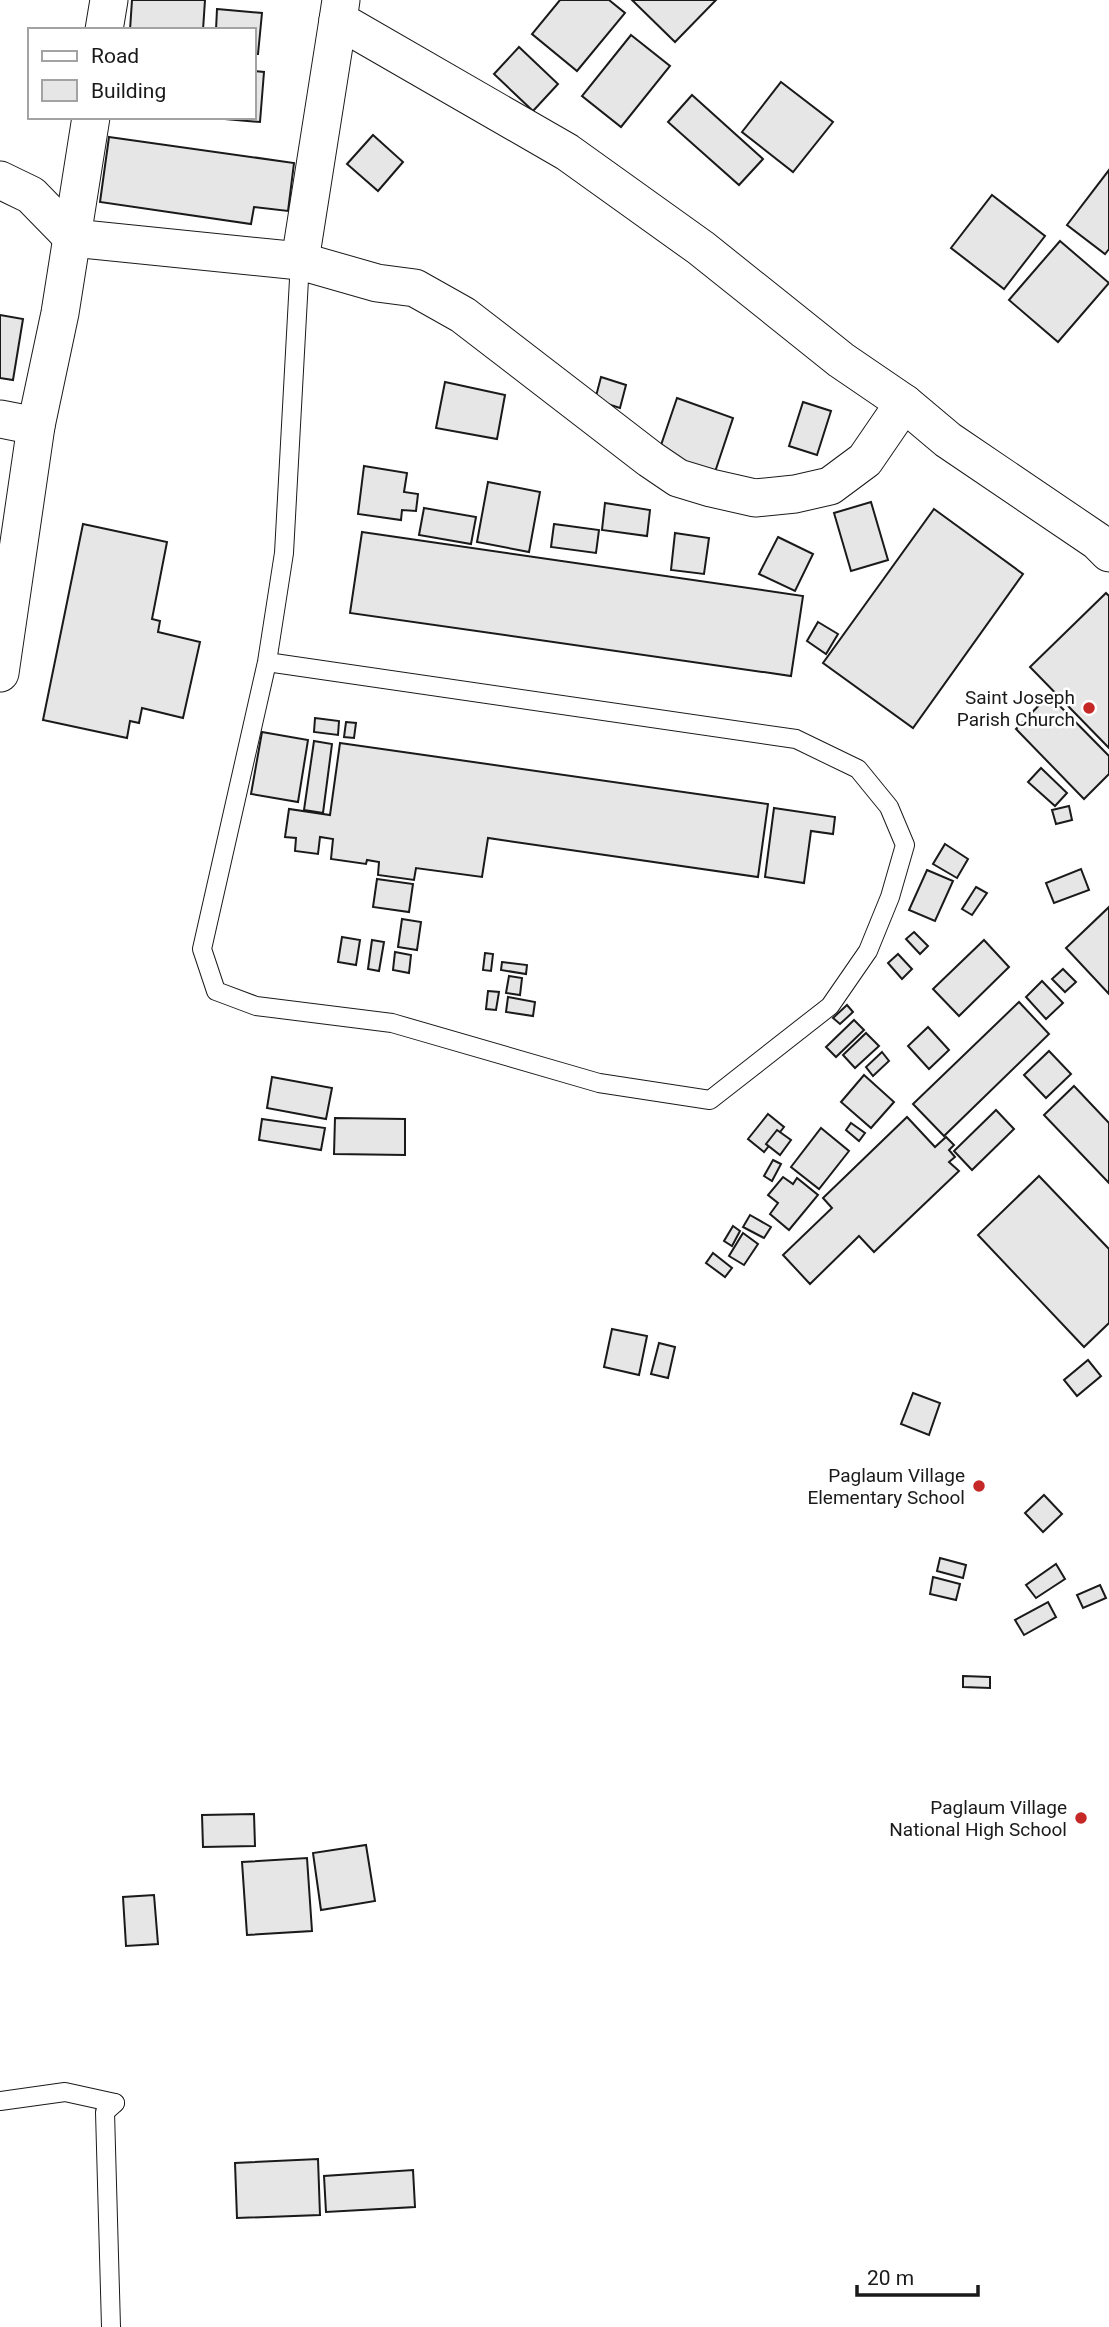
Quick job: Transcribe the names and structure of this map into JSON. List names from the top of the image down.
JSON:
{
  "places": ["Saint Joseph Parish Church", "Paglaum Village Elementary School", "Paglaum Village National High School"],
  "legend": ["Road", "Building"],
  "scale_bar": "20 m"
}
